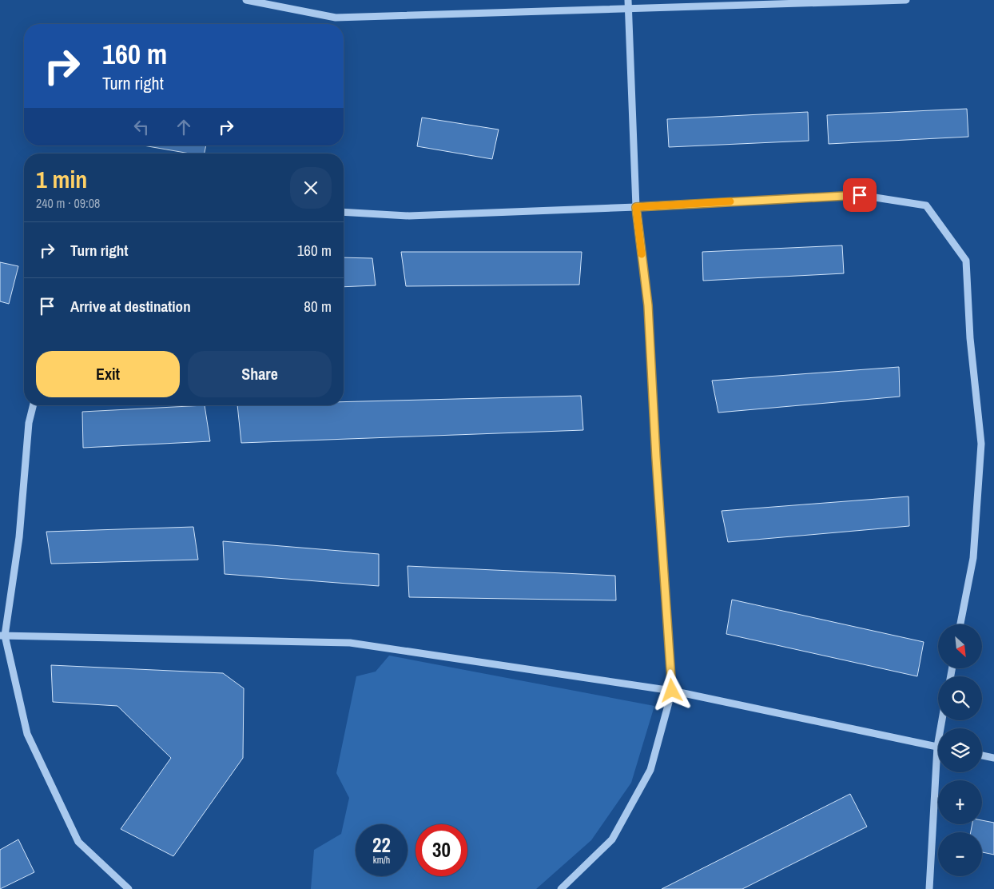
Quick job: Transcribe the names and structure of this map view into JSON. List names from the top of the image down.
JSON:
{
  "north": "bottom right",
  "page": {
    "turn": ["160 m", "Turn right"],
    "heading": ["1 min", "240 m · 09:08"],
    "list": [
      {
        "name": "Turn right",
        "value": "160 m"
      },
      {
        "name": "Arrive at destination",
        "value": "80 m"
      }
    ],
    "buttons": ["Exit", "Share"],
    "map_buttons": ["+", "−"],
    "speed": "22 km/h",
    "limit": "30"
  }
}
